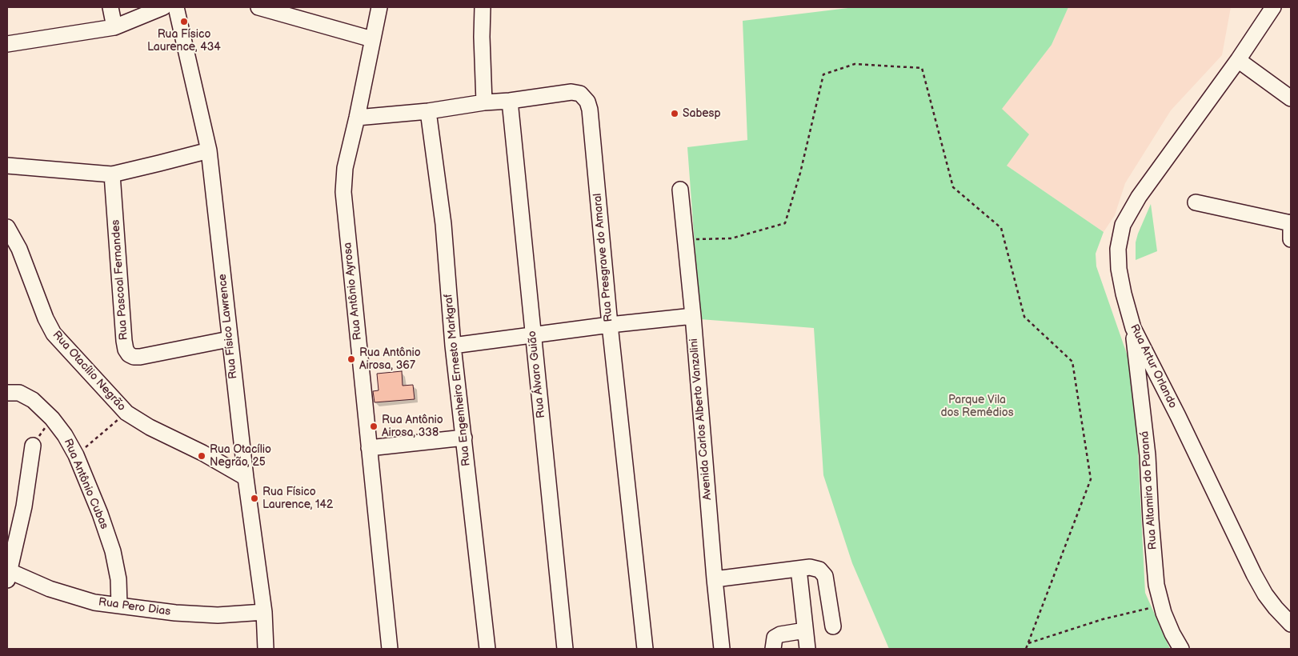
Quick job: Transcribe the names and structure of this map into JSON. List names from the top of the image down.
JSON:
{
  "streets": {
    "street": [
      "Rua Presgrave do Amaral",
      "Rua Pascoal Fernandes",
      "Rua Antônio Ayrosa",
      "Rua Físico Lawrence",
      "Rua Artur Orlando",
      "Rua Otacílio Negrão",
      "Rua Álvaro Guião",
      "Rua Engenheiro Ernesto Markgraf",
      "Avenida Carlos Alberto Vanzolini",
      "Rua Antônio Cubas",
      "Rua Altamira do Paraná",
      "Rua Pero Dias"
    ]
  },
  "crossings": [
    ["Rua Presgrave do Amaral", "Rua Antônio Ayrosa"],
    ["Rua Presgrave do Amaral", "Rua Álvaro Guião"],
    ["Rua Presgrave do Amaral", "Rua Engenheiro Ernesto Markgraf"],
    ["Rua Pascoal Fernandes", "Rua Físico Lawrence"],
    ["Rua Físico Lawrence", "Rua Otacílio Negrão"],
    ["Rua Físico Lawrence", "Rua Pero Dias"],
    ["Rua Artur Orlando", "Rua Altamira do Paraná"],
    ["Rua Antônio Cubas", "Rua Pero Dias"]
  ],
  "parks": ["Parque Vila dos Remédios"],
  "places": [
    "Rua Físico Laurence, 434",
    "Sabesp",
    "Rua Antônio Airosa, 367",
    "Rua Antônio Airosa, 338",
    "Rua Otacílio Negrão, 25",
    "Rua Físico Laurence, 142"
  ]
}
